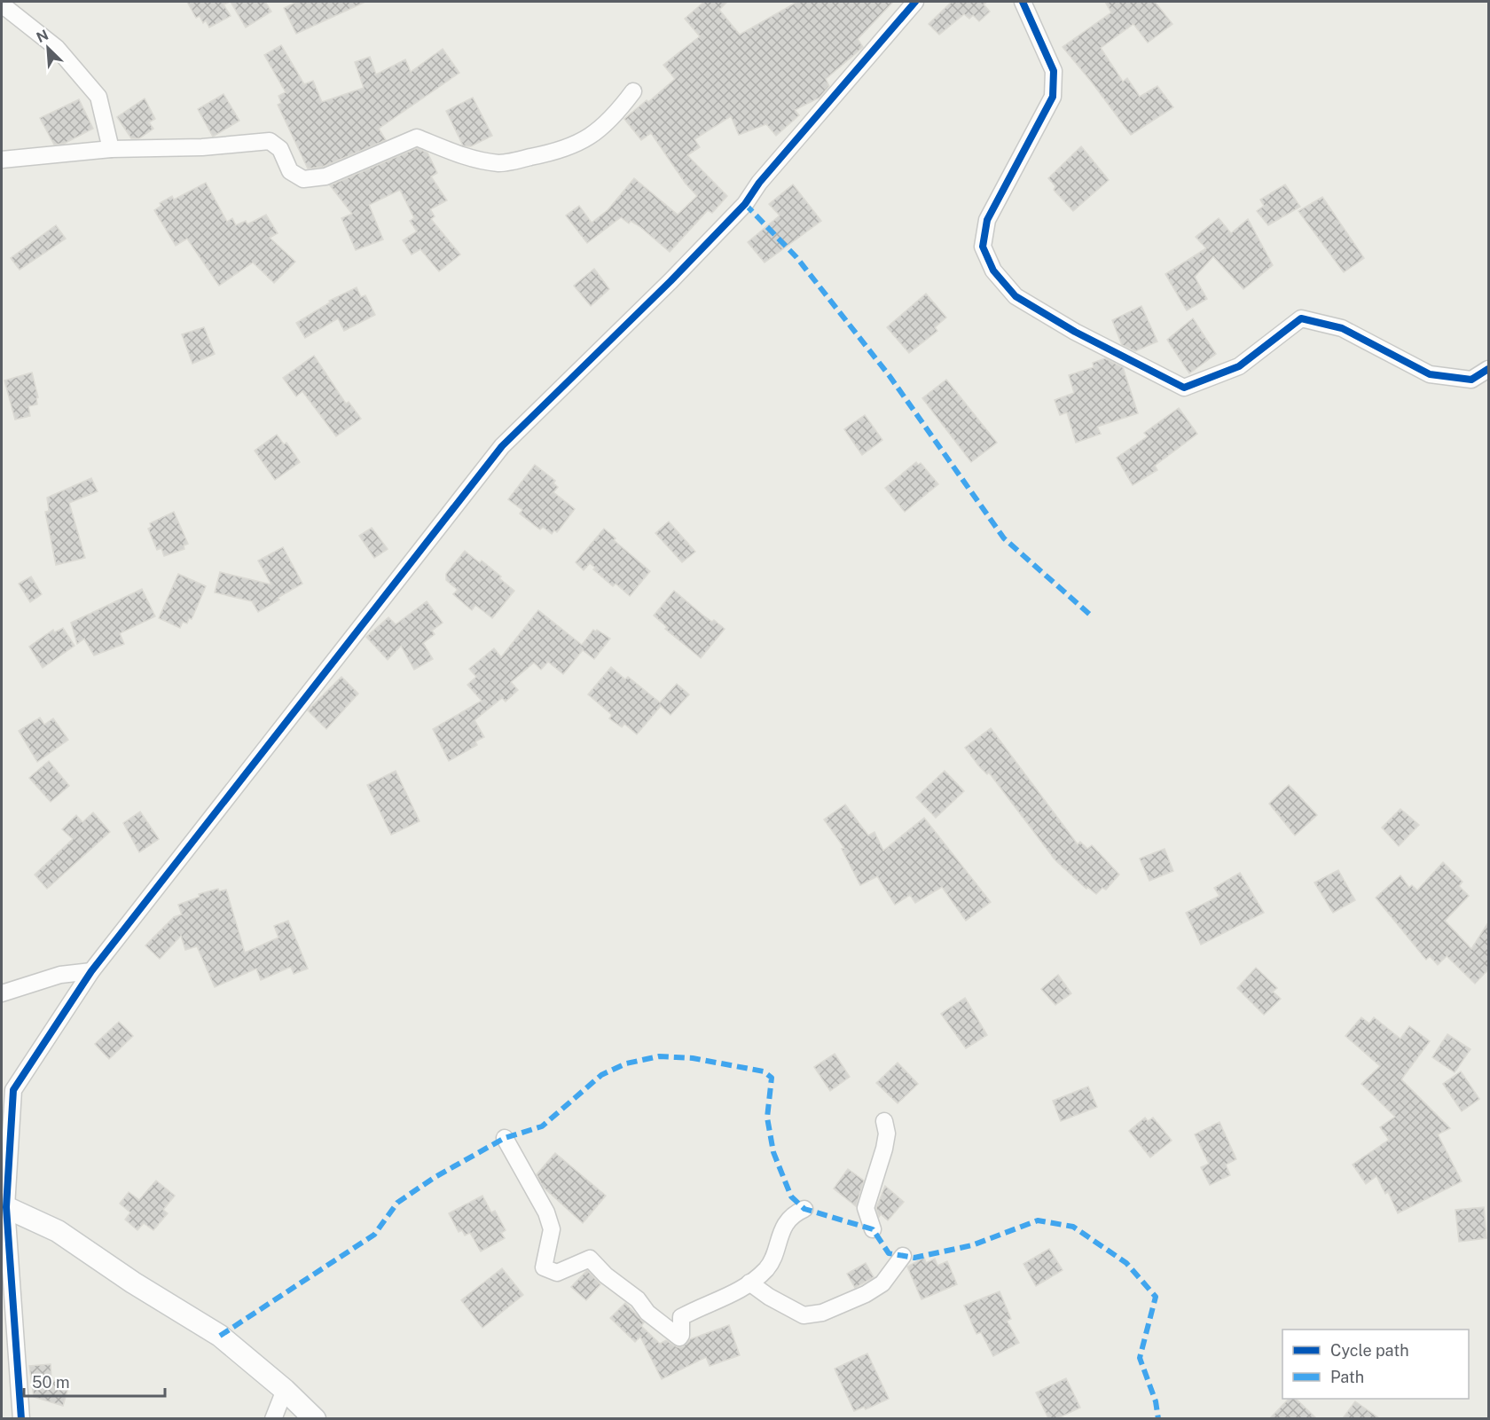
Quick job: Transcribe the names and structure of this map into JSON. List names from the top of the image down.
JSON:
{
  "legend": ["Cycle path", "Path"],
  "scale_bar": "50 m",
  "north": "top left"
}
